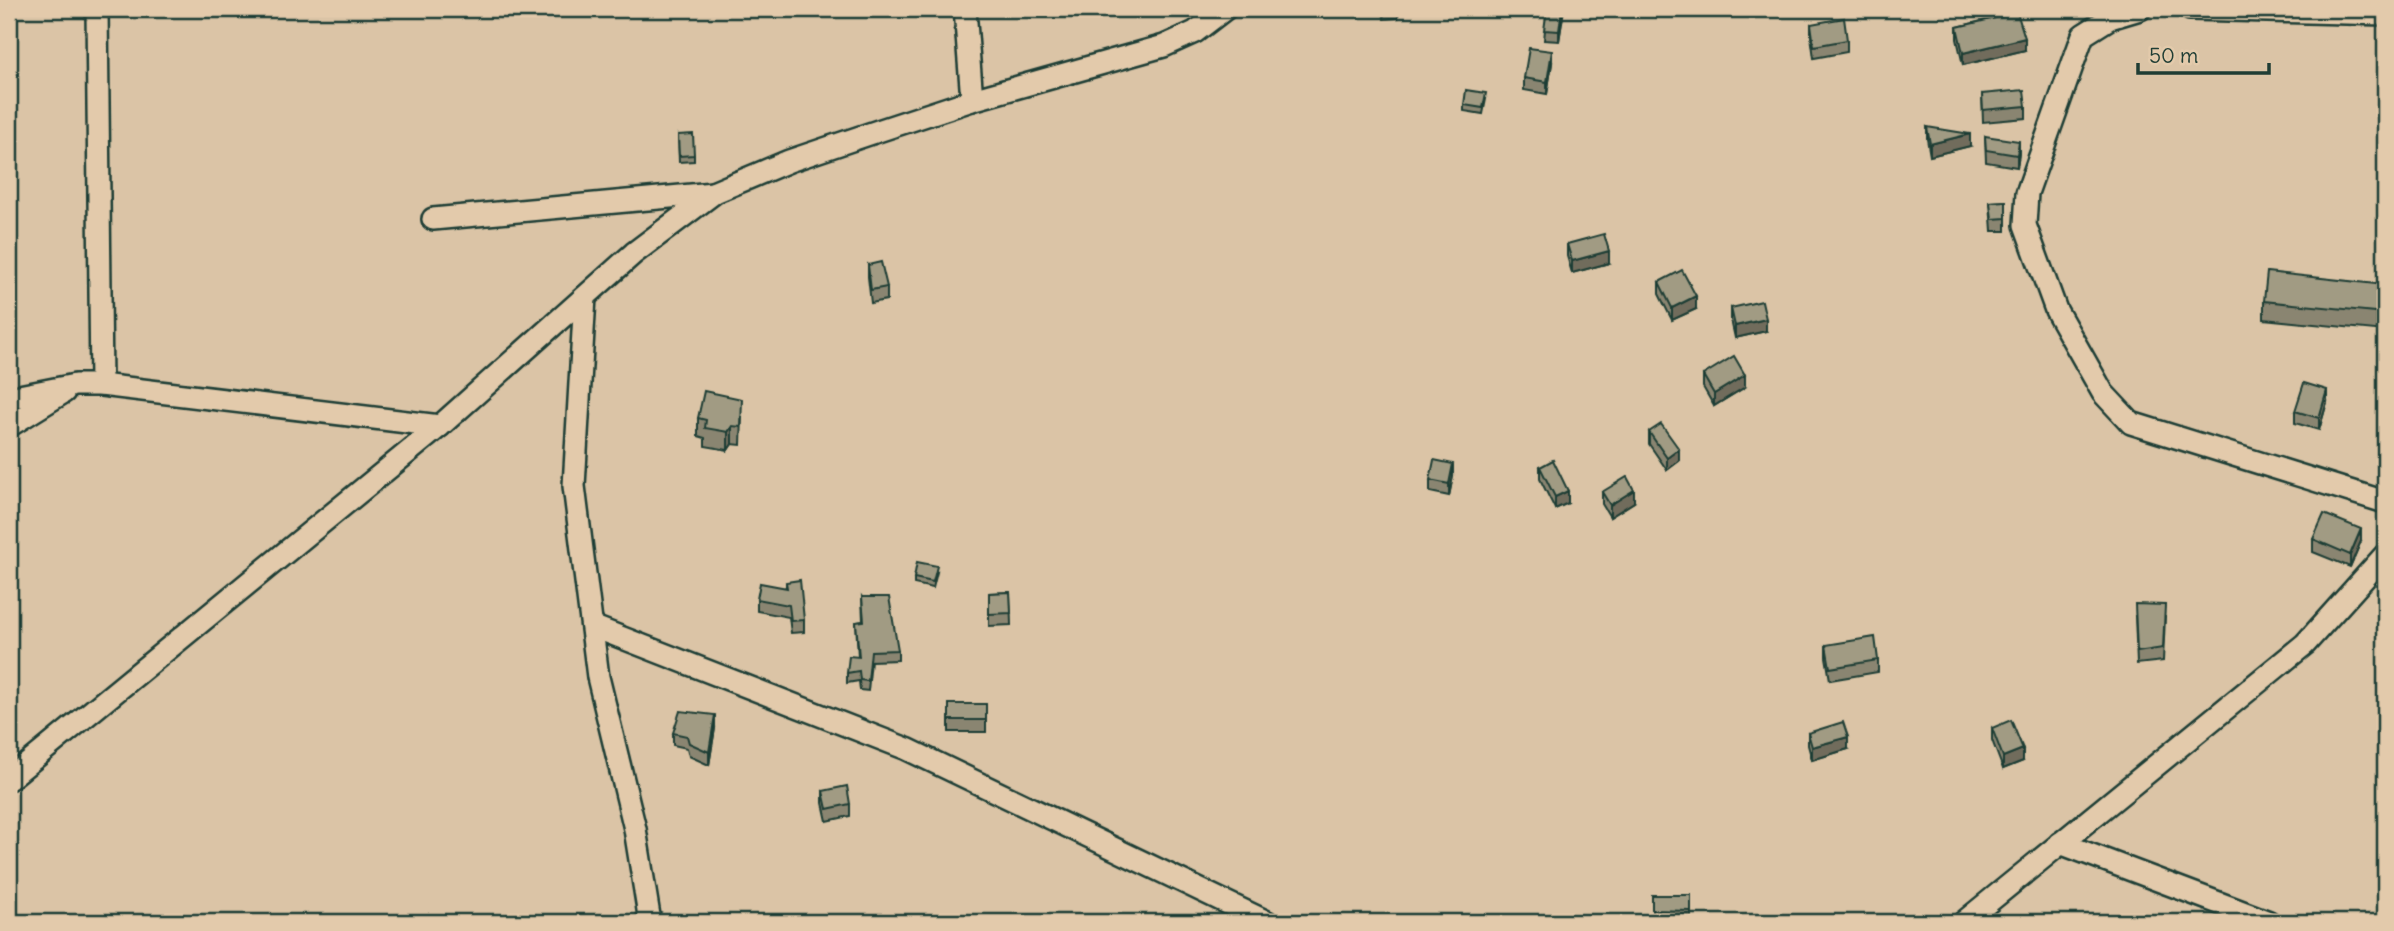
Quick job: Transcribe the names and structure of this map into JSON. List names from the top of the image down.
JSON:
{
  "scale_bar": "50 m"
}
